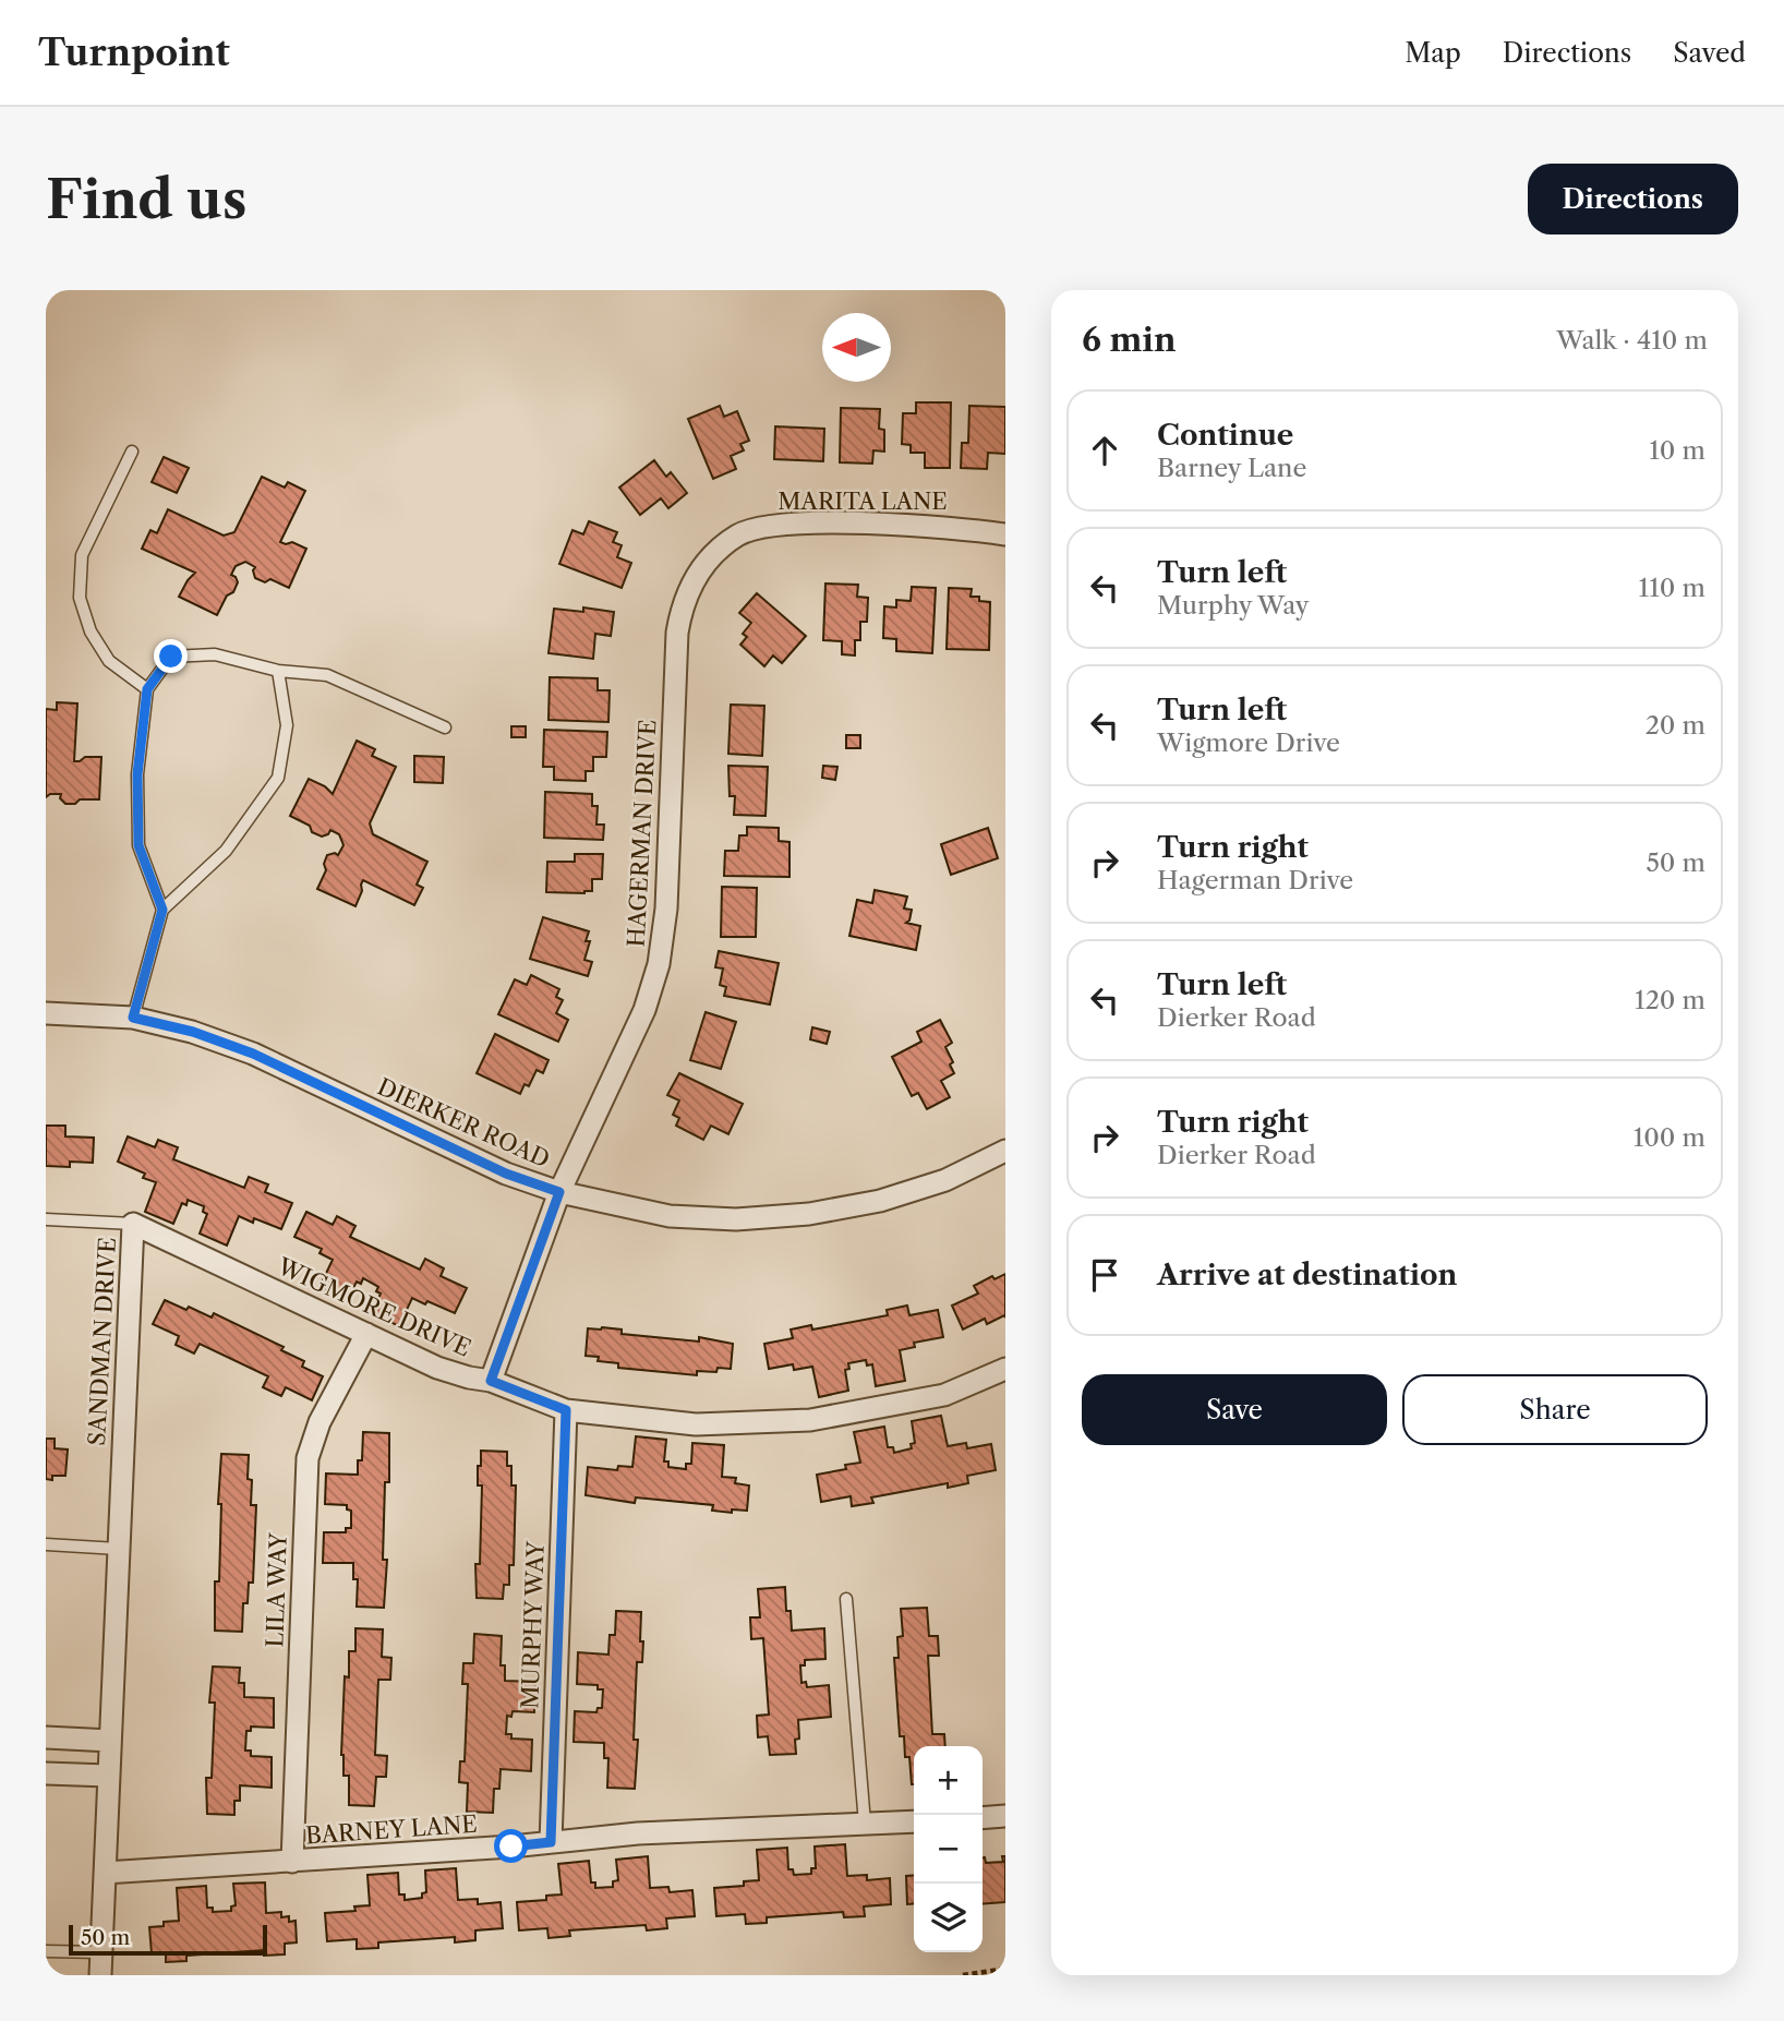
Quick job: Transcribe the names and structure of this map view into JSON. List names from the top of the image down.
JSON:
{
  "streets": {
    "street": [
      "MARITA LANE",
      "HAGERMAN DRIVE",
      "DIERKER ROAD",
      "WIGMORE DRIVE",
      "SANDMAN DRIVE",
      "LILA WAY",
      "MURPHY WAY",
      "BARNEY LANE"
    ]
  },
  "crossings": [
    ["MARITA LANE", "HAGERMAN DRIVE"],
    ["HAGERMAN DRIVE", "DIERKER ROAD"],
    ["HAGERMAN DRIVE", "WIGMORE DRIVE"],
    ["WIGMORE DRIVE", "SANDMAN DRIVE"],
    ["WIGMORE DRIVE", "LILA WAY"],
    ["WIGMORE DRIVE", "MURPHY WAY"],
    ["SANDMAN DRIVE", "BARNEY LANE"],
    ["LILA WAY", "BARNEY LANE"],
    ["MURPHY WAY", "BARNEY LANE"]
  ],
  "scale_bar": "50 m",
  "north": "left",
  "page": {
    "header": "Turnpoint",
    "nav": ["Map", "Directions", "Saved"],
    "buttons": [
      "Directions",
      ["Save", "Share"]
    ],
    "title": "Find us",
    "heading": ["6 min", "Walk · 410 m"],
    "list": [
      ["Continue", "Barney Lane", "10 m"],
      ["Turn left", "Murphy Way", "110 m"],
      ["Turn left", "Wigmore Drive", "20 m"],
      ["Turn right", "Hagerman Drive", "50 m"],
      ["Turn left", "Dierker Road", "120 m"],
      ["Turn right", "Dierker Road", "100 m"],
      "Arrive at destination"
    ],
    "map_buttons": ["+", "−"],
    "scale": "50 m"
  }
}
